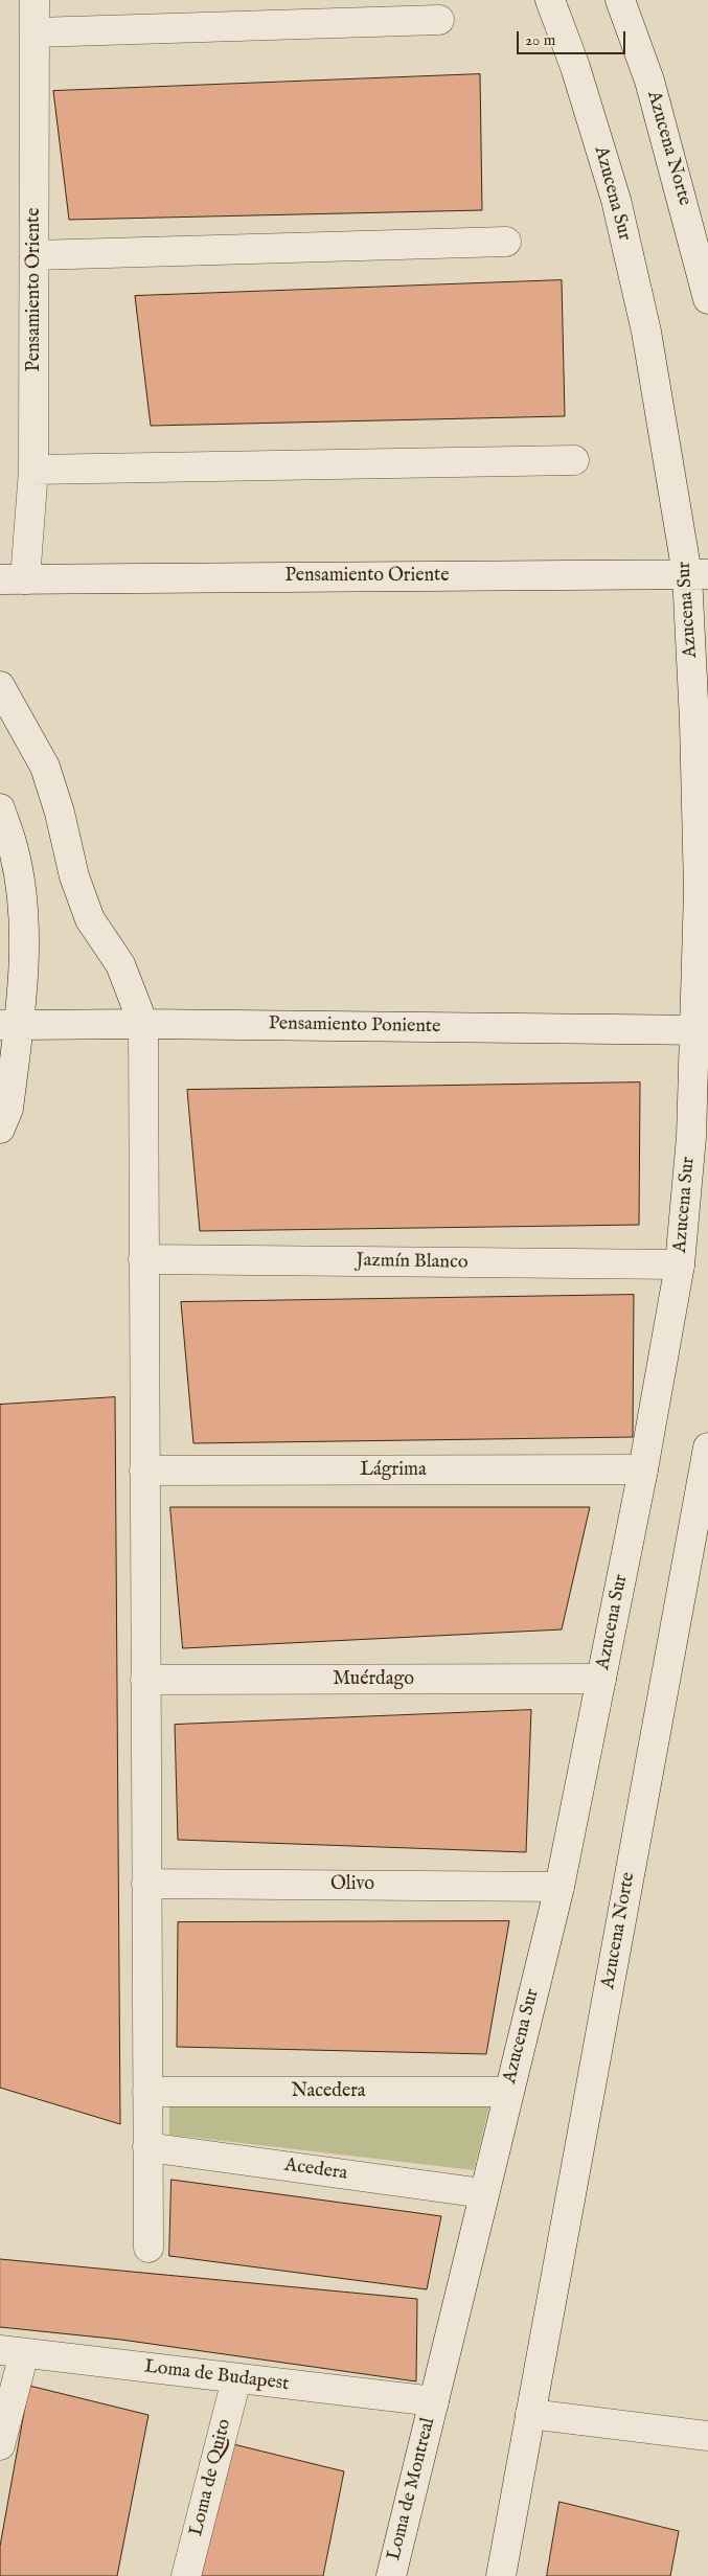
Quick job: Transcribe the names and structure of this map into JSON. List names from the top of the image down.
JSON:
{
  "streets": {
    "street": [
      "Azucena Norte",
      "Azucena Sur",
      "Pensamiento Oriente",
      "Pensamiento Poniente",
      "Jazmín Blanco",
      "Lágrima",
      "Muérdago",
      "Olivo",
      "Nacedera",
      "Acedera",
      "Loma de Budapest",
      "Loma de Quito",
      "Loma de Montreal"
    ]
  },
  "crossings": [
    ["Azucena Sur", "Pensamiento Oriente"],
    ["Azucena Sur", "Pensamiento Poniente"],
    ["Azucena Sur", "Jazmín Blanco"],
    ["Azucena Sur", "Lágrima"],
    ["Azucena Sur", "Muérdago"],
    ["Azucena Sur", "Olivo"],
    ["Azucena Sur", "Nacedera"],
    ["Azucena Sur", "Acedera"],
    ["Azucena Sur", "Loma de Budapest"],
    ["Azucena Sur", "Loma de Montreal"],
    ["Loma de Budapest", "Loma de Quito"],
    ["Loma de Budapest", "Loma de Montreal"]
  ],
  "scale_bar": "20 m"
}
